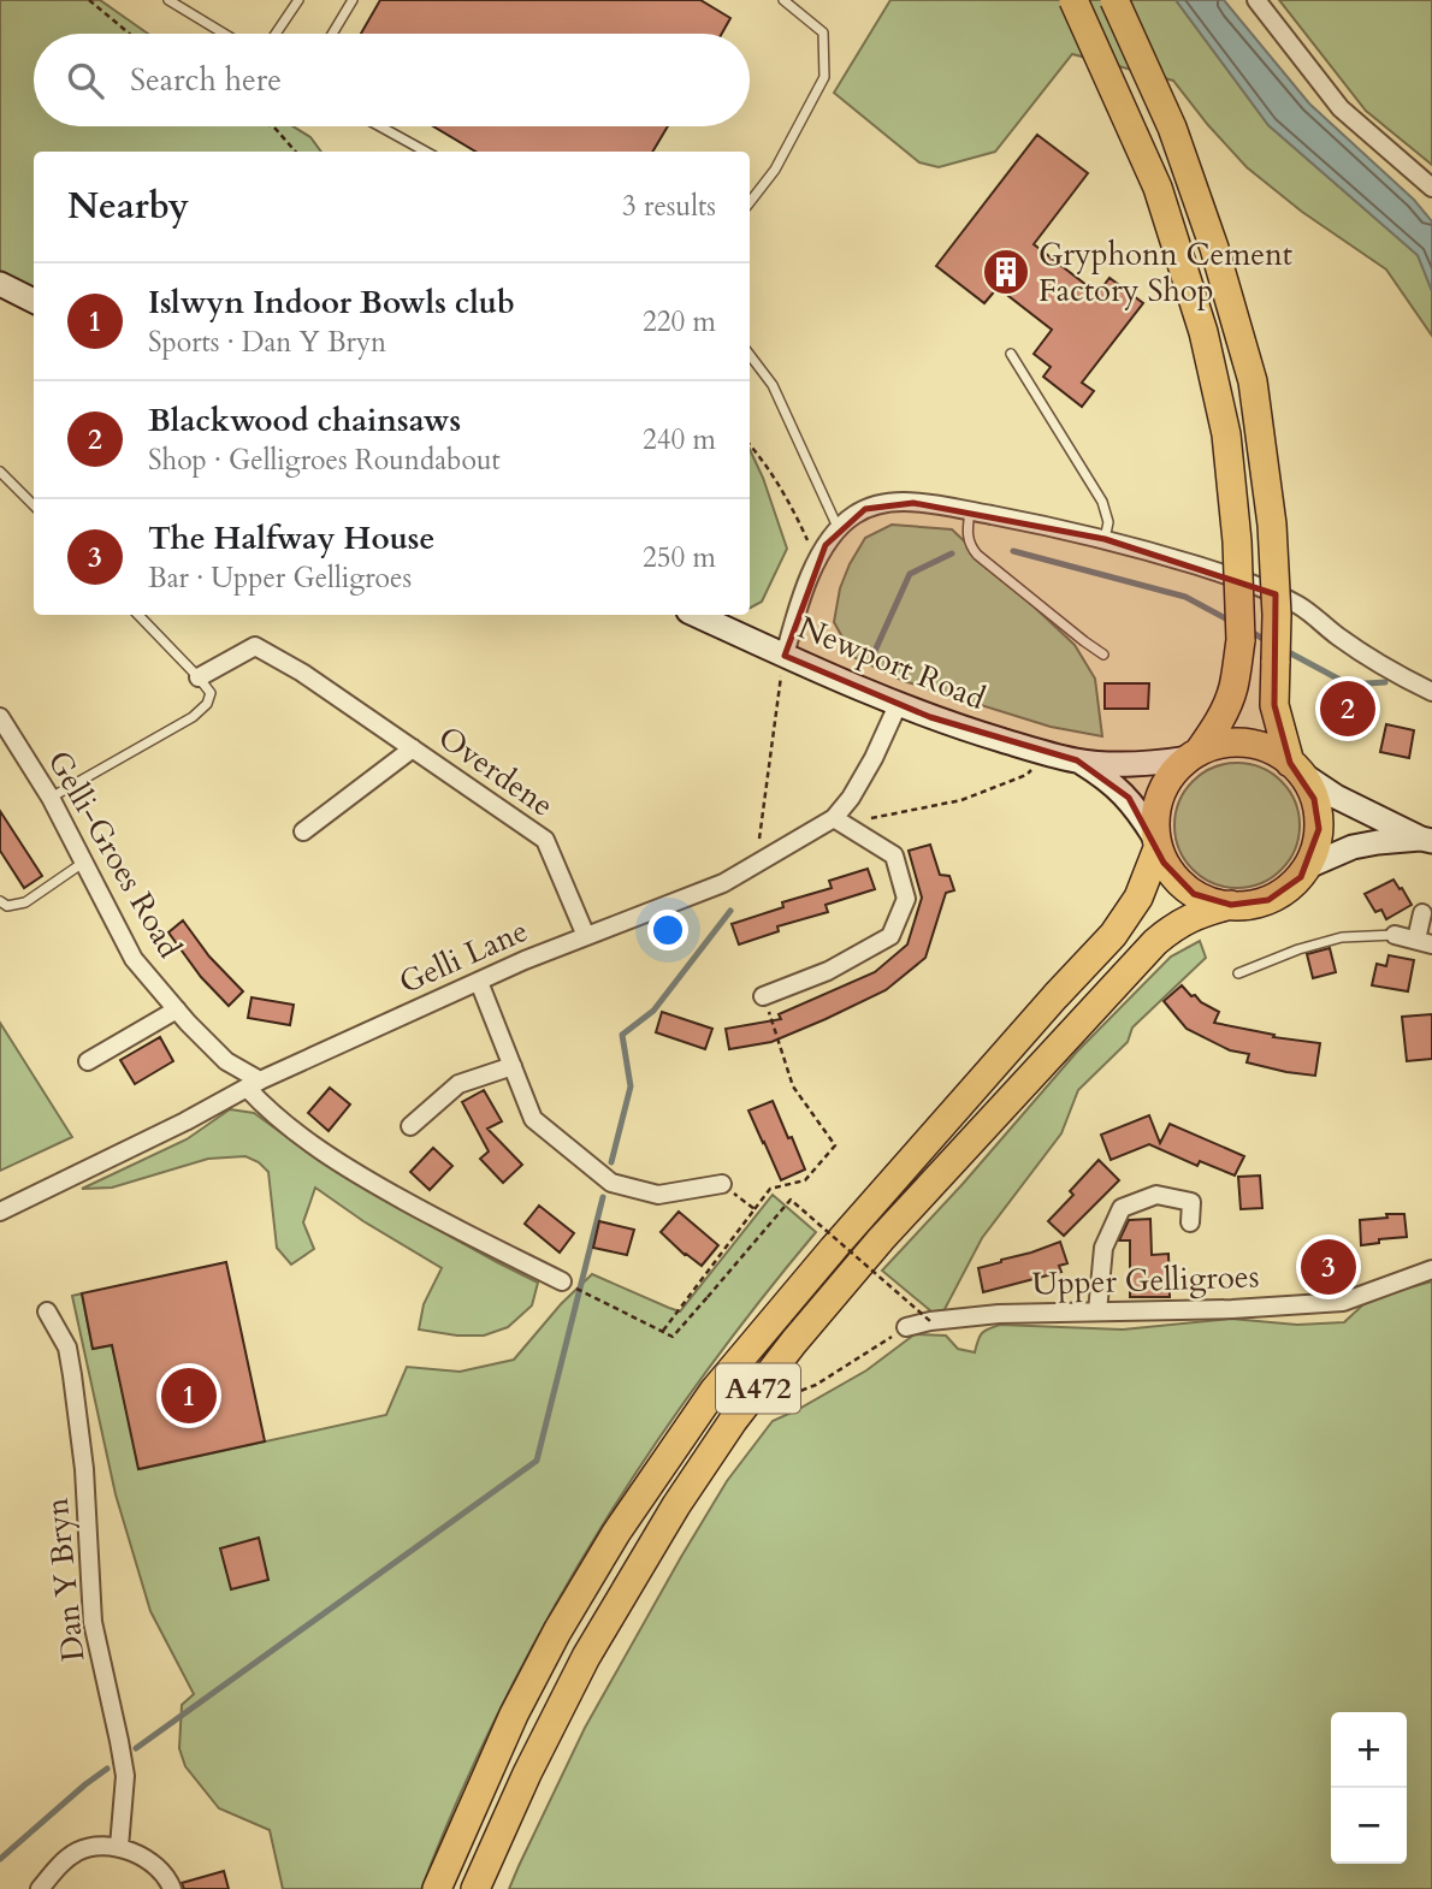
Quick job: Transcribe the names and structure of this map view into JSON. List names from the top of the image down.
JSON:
{
  "streets": {
    "main road": ["Newport Road", "A472"],
    "street": [
      "Overdene",
      "Gelli-Groes Road",
      "Gelli Lane",
      "Upper Gelligroes",
      "Dan Y Bryn"
    ]
  },
  "crossings": [
    ["Newport Road", "Gelli Lane"],
    ["Newport Road", "A472"],
    ["Overdene", "Gelli Lane"],
    ["Gelli-Groes Road", "Gelli Lane"]
  ],
  "places": {
    "building": ["Gryphonn Cement Factory Shop"]
  },
  "page": {
    "search": "Search here",
    "heading": ["Nearby", "3 results"],
    "list": [
      {
        "mark": "1",
        "name": "Islwyn Indoor Bowls club",
        "note": "Sports · Dan Y Bryn",
        "value": "220 m"
      },
      {
        "mark": "2",
        "name": "Blackwood chainsaws",
        "note": "Shop · Gelligroes Roundabout",
        "value": "240 m"
      },
      {
        "mark": "3",
        "name": "The Halfway House",
        "note": "Bar · Upper Gelligroes",
        "value": "250 m"
      }
    ],
    "pins": ["2", "3", "1"],
    "map_buttons": ["+", "−"]
  }
}
